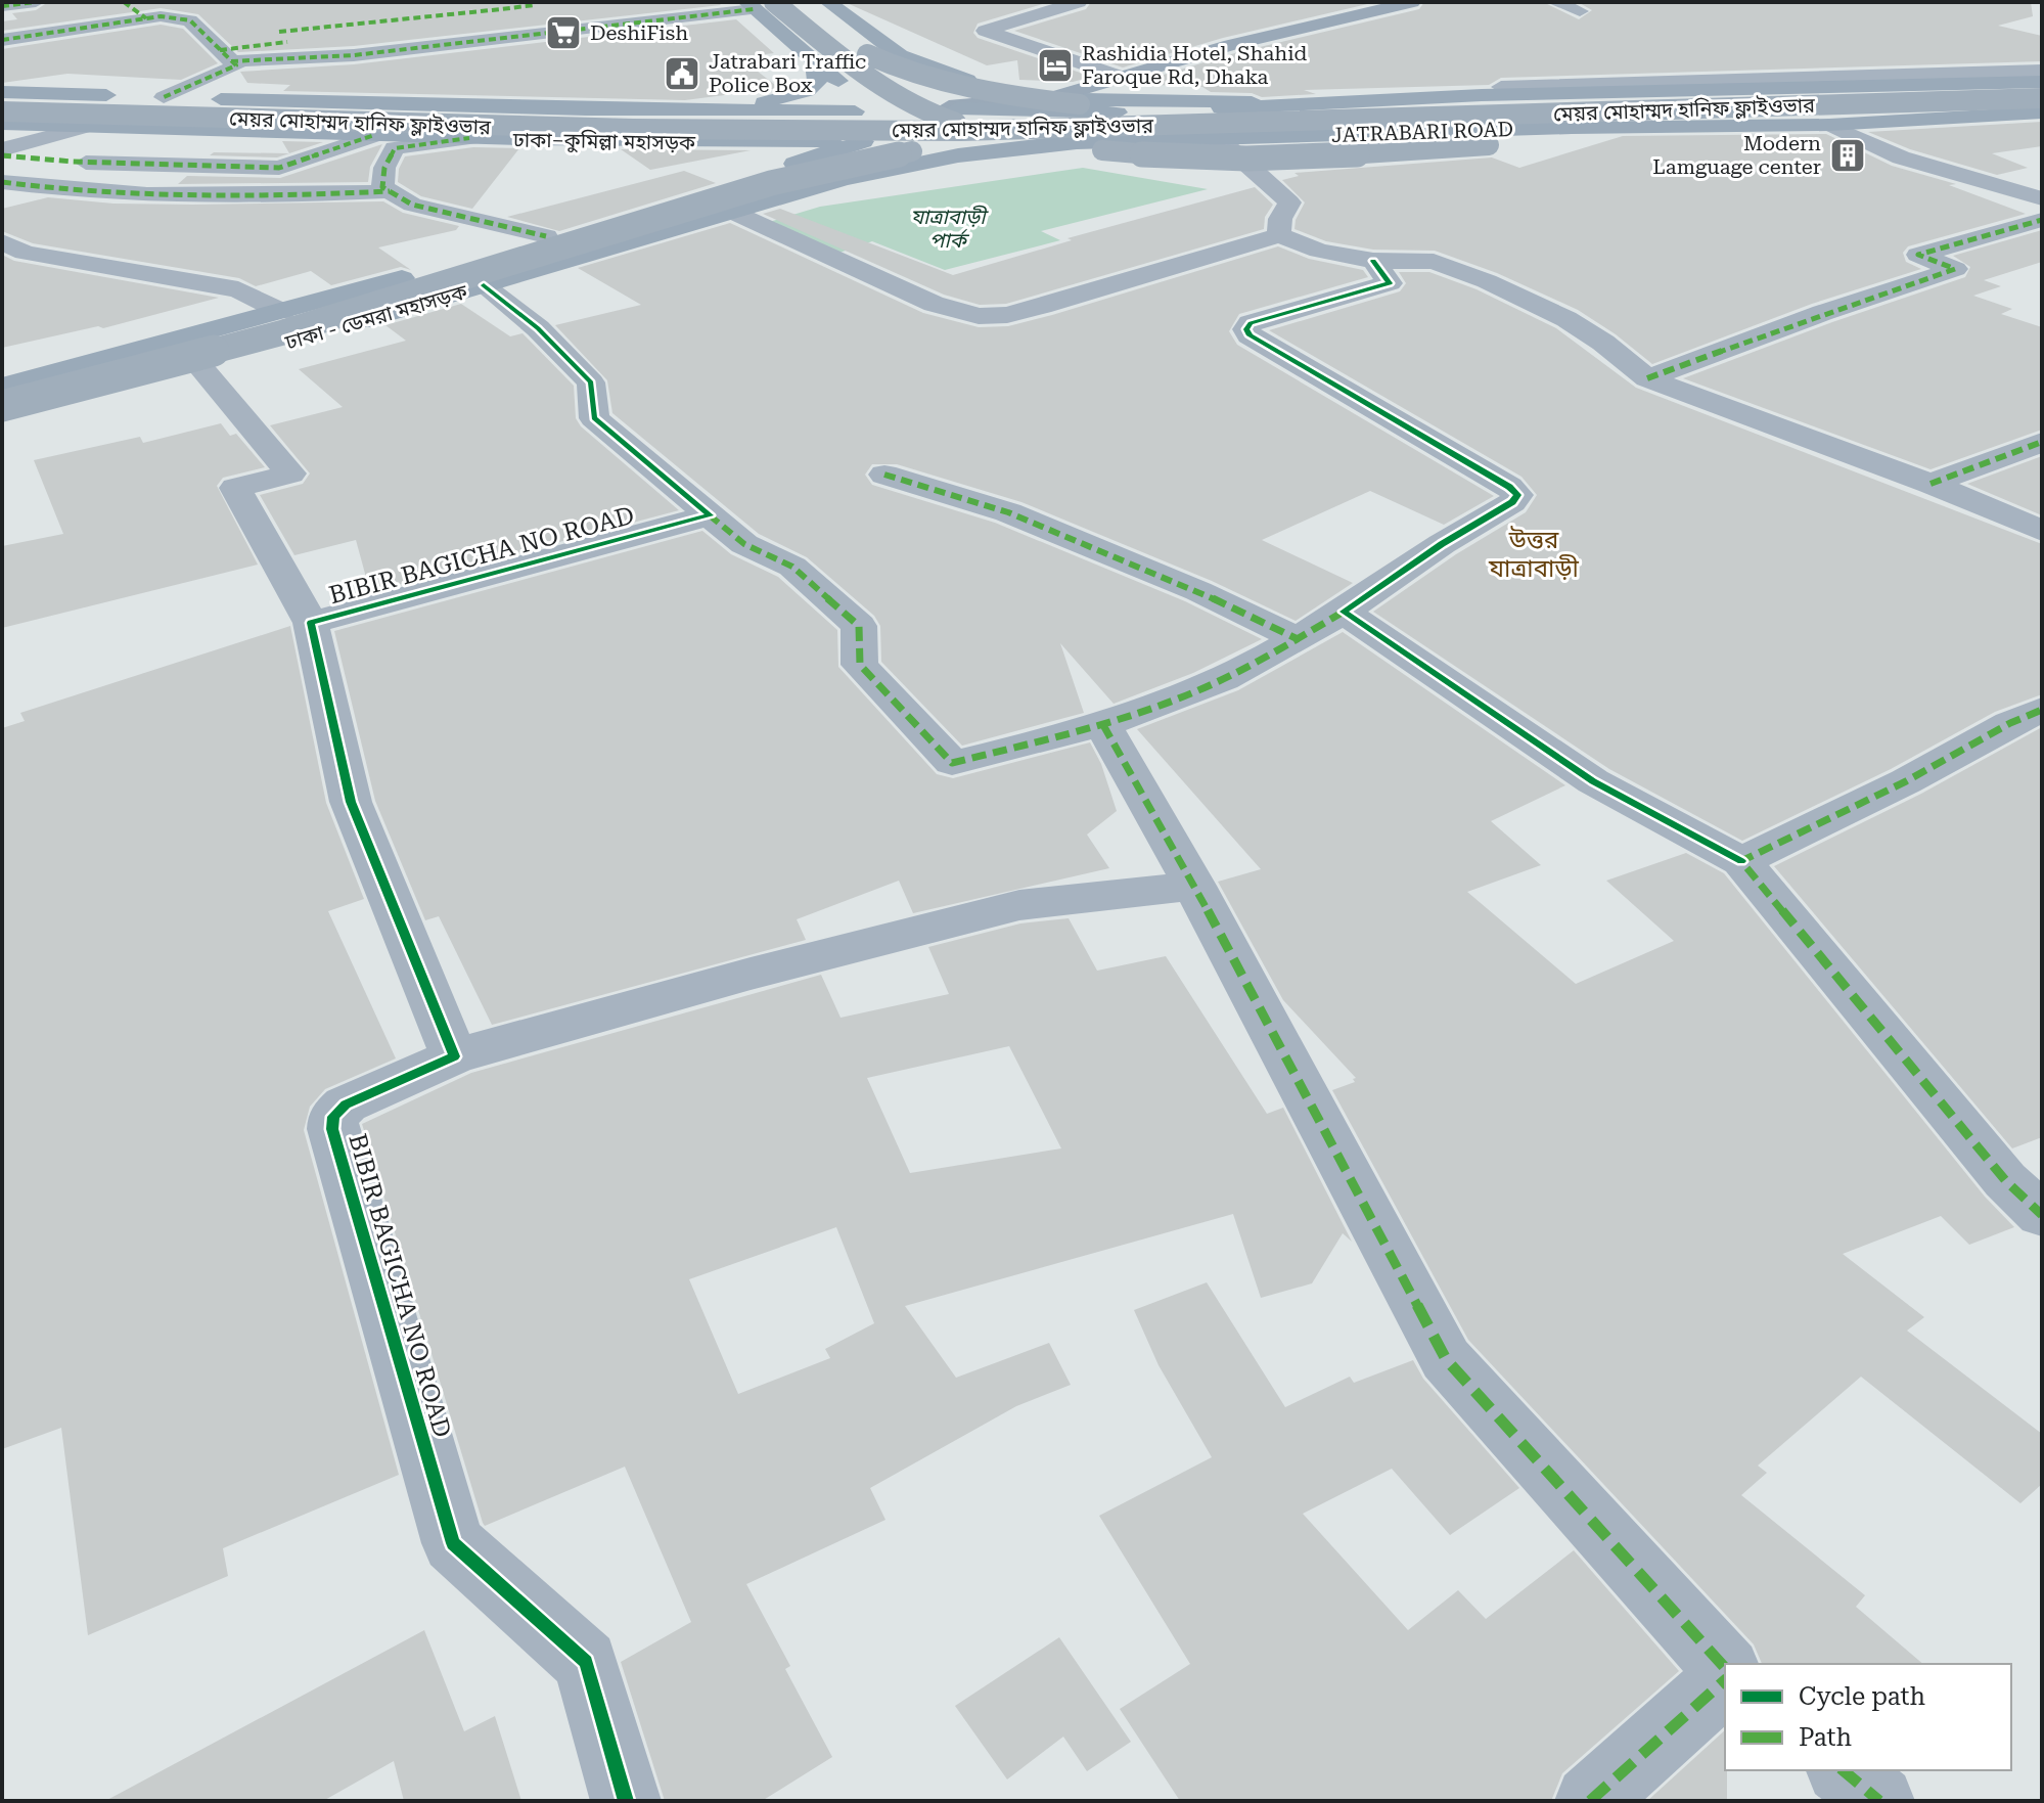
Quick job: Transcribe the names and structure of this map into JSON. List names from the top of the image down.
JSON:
{
  "streets": {
    "highway": ["মেয়র মোহাম্মদ হানিফ ফ্লাইওভার"],
    "main road": ["JATRABARI ROAD", "ঢাকা–কুমিল্লা মহাসড়ক", "ঢাকা - ডেমরা মহাসড়ক"],
    "street": ["BIBIR BAGICHA NO ROAD"]
  },
  "crossings": [
    ["JATRABARI ROAD", "ঢাকা–কুমিল্লা মহাসড়ক"],
    ["JATRABARI ROAD", "ঢাকা - ডেমরা মহাসড়ক"],
    ["ঢাকা–কুমিল্লা মহাসড়ক", "ঢাকা - ডেমরা মহাসড়ক"]
  ],
  "districts": ["উত্তর যাত্রাবাড়ী"],
  "parks": ["যাত্রাবাড়ী পার্ক"],
  "places": {
    "supermarket": ["DeshiFish"],
    "hotel": ["Rashidia Hotel, Shahid Faroque Rd, Dhaka"],
    "public building": ["Jatrabari Traffic Police Box"],
    "building": ["Modern Lamguage center"]
  },
  "legend": ["Cycle path", "Path"]
}
